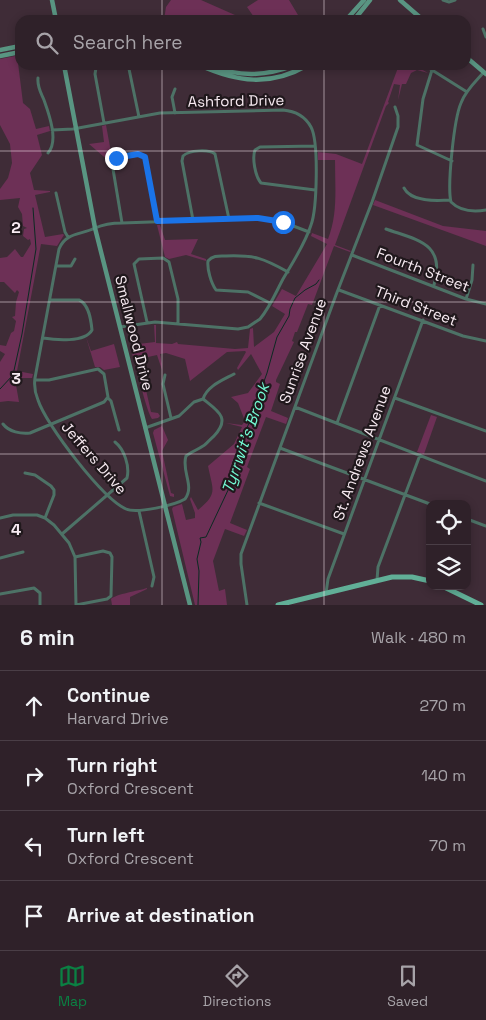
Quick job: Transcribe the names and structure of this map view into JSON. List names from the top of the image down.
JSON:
{
  "streets": {
    "street": [
      "Ashford Drive",
      "Fourth Street",
      "Third Street",
      "Smallwood Drive",
      "Sunrise Avenue",
      "St. Andrews Avenue",
      "Jeffers Drive"
    ]
  },
  "crossings": [
    ["Ashford Drive", "Smallwood Drive"],
    ["Fourth Street", "Sunrise Avenue"],
    ["Third Street", "Sunrise Avenue"],
    ["Third Street", "St. Andrews Avenue"]
  ],
  "water": ["Tyrrwit's Brook"],
  "page": {
    "search": "Search here",
    "heading": ["6 min", "Walk · 480 m"],
    "list": [
      ["Continue", "Harvard Drive", "270 m"],
      ["Turn right", "Oxford Crescent", "140 m"],
      ["Turn left", "Oxford Crescent", "70 m"],
      "Arrive at destination"
    ],
    "nav": ["Map", "Directions", "Saved"]
  },
  "grid": {
    "rows": ["2", "3", "4"]
  }
}
